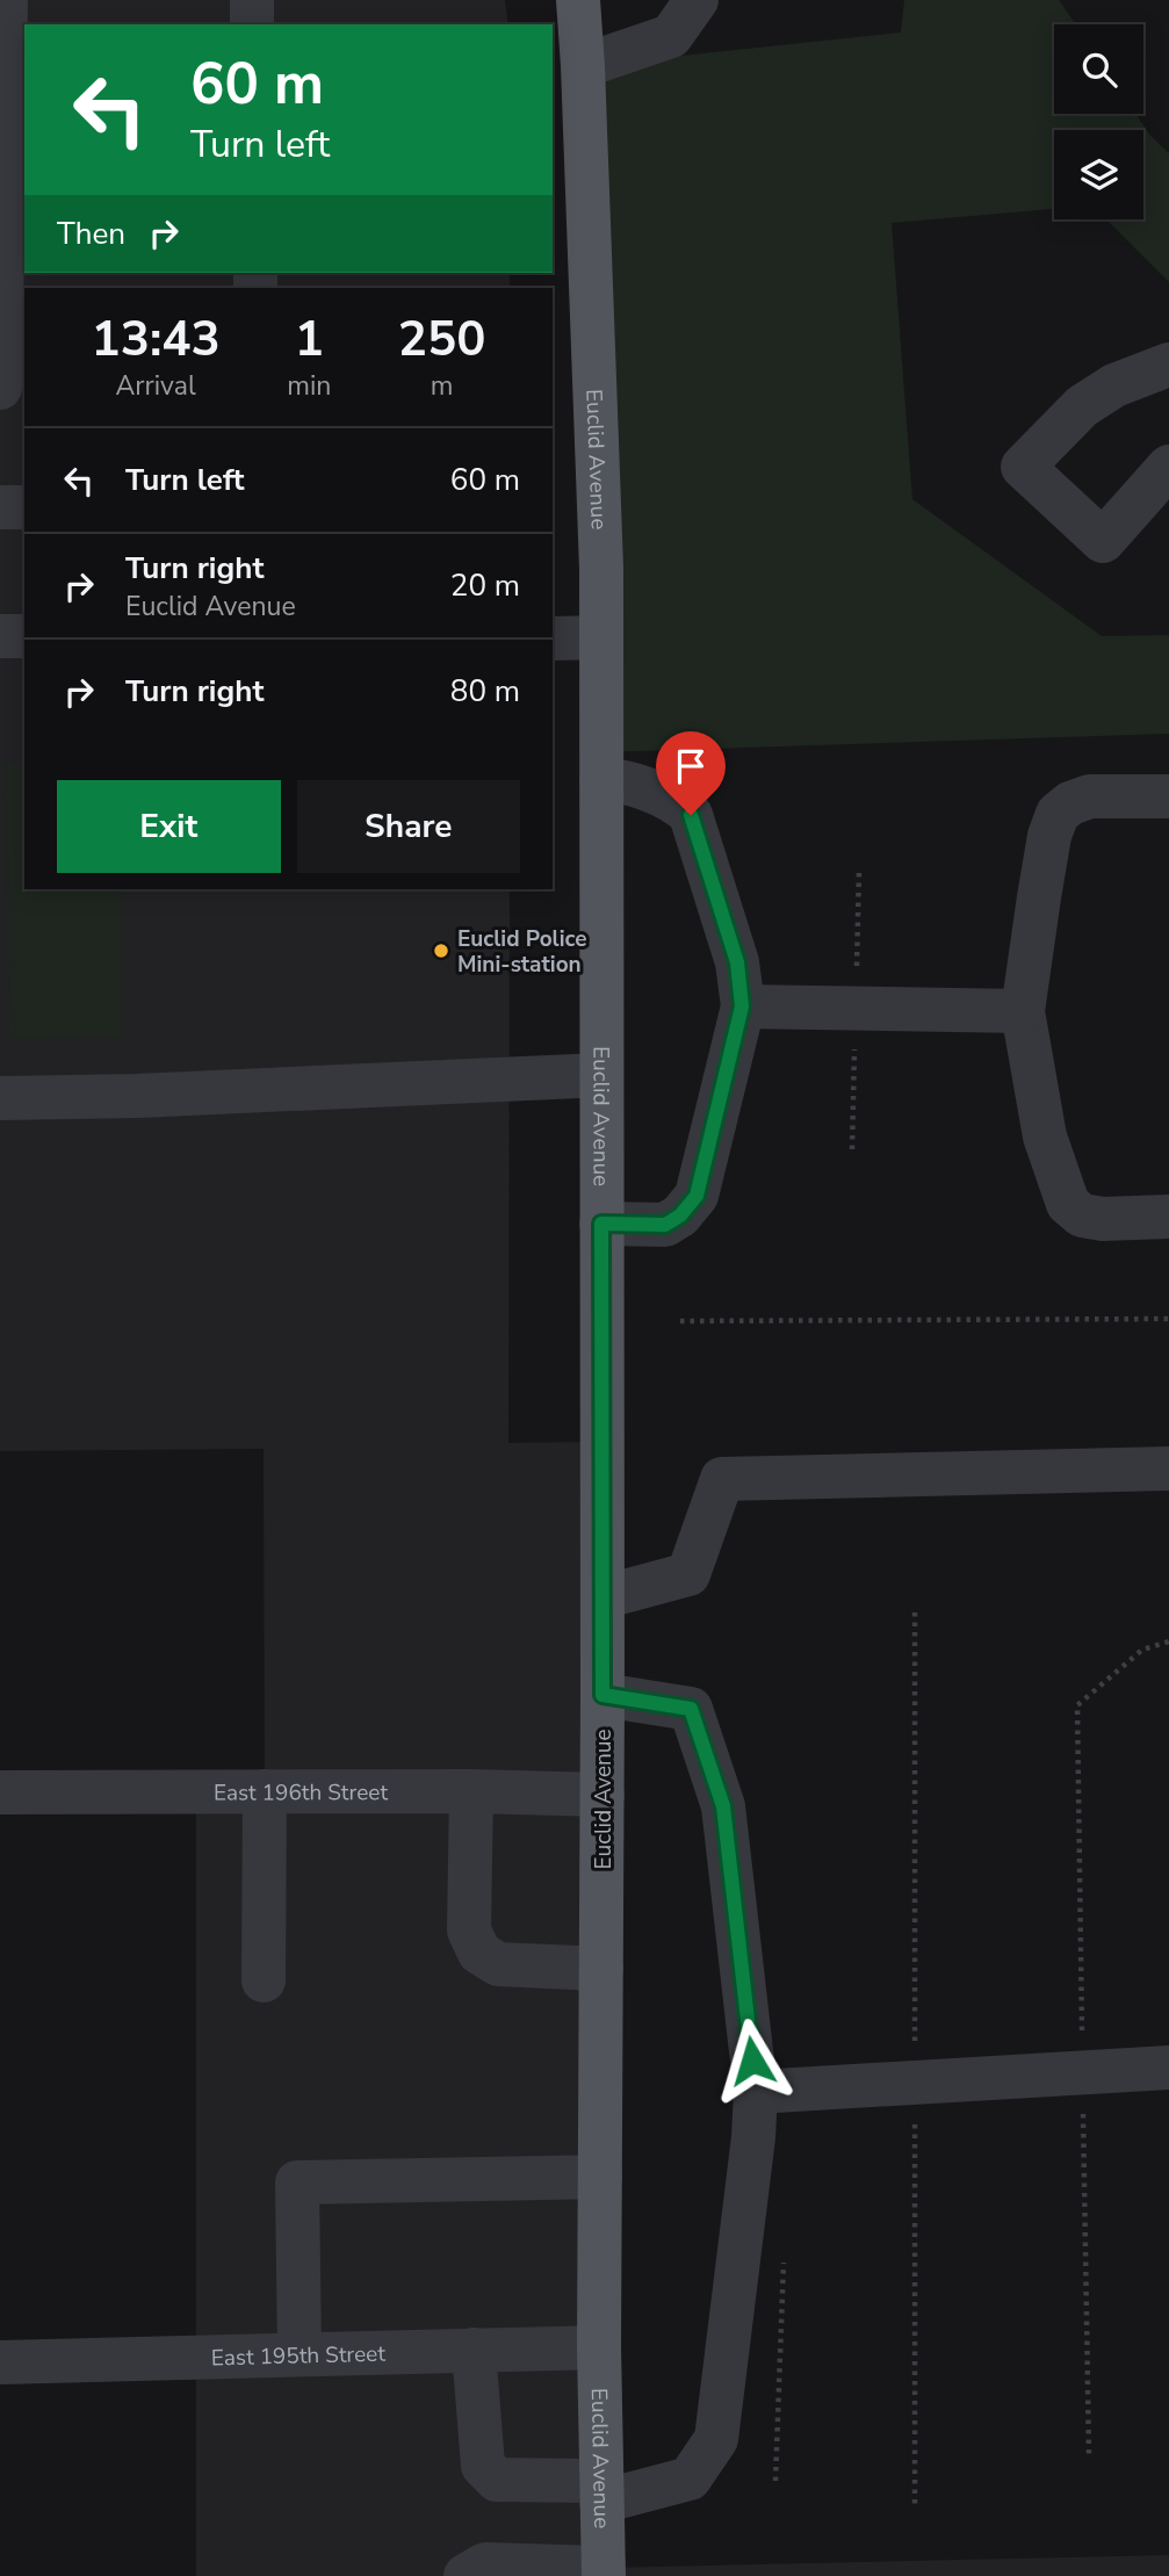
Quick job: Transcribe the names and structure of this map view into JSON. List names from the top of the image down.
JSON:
{
  "streets": {
    "main road": ["Euclid Avenue"],
    "street": ["East 196th Street", "East 195th Street"]
  },
  "crossings": [
    ["Euclid Avenue", "East 196th Street"],
    ["Euclid Avenue", "East 195th Street"]
  ],
  "places": ["Euclid Police Mini-station"],
  "page": {
    "turn": ["60 m", "Turn left"],
    "then": "Then",
    "eta": [
      "13:43",
      "Arrival",
      "1",
      "min",
      "250",
      "m"
    ],
    "list": [
      {
        "name": "Turn left",
        "value": "60 m"
      },
      {
        "name": "Turn right",
        "note": "Euclid Avenue",
        "value": "20 m"
      },
      {
        "name": "Turn right",
        "value": "80 m"
      }
    ],
    "buttons": ["Exit", "Share"]
  }
}
